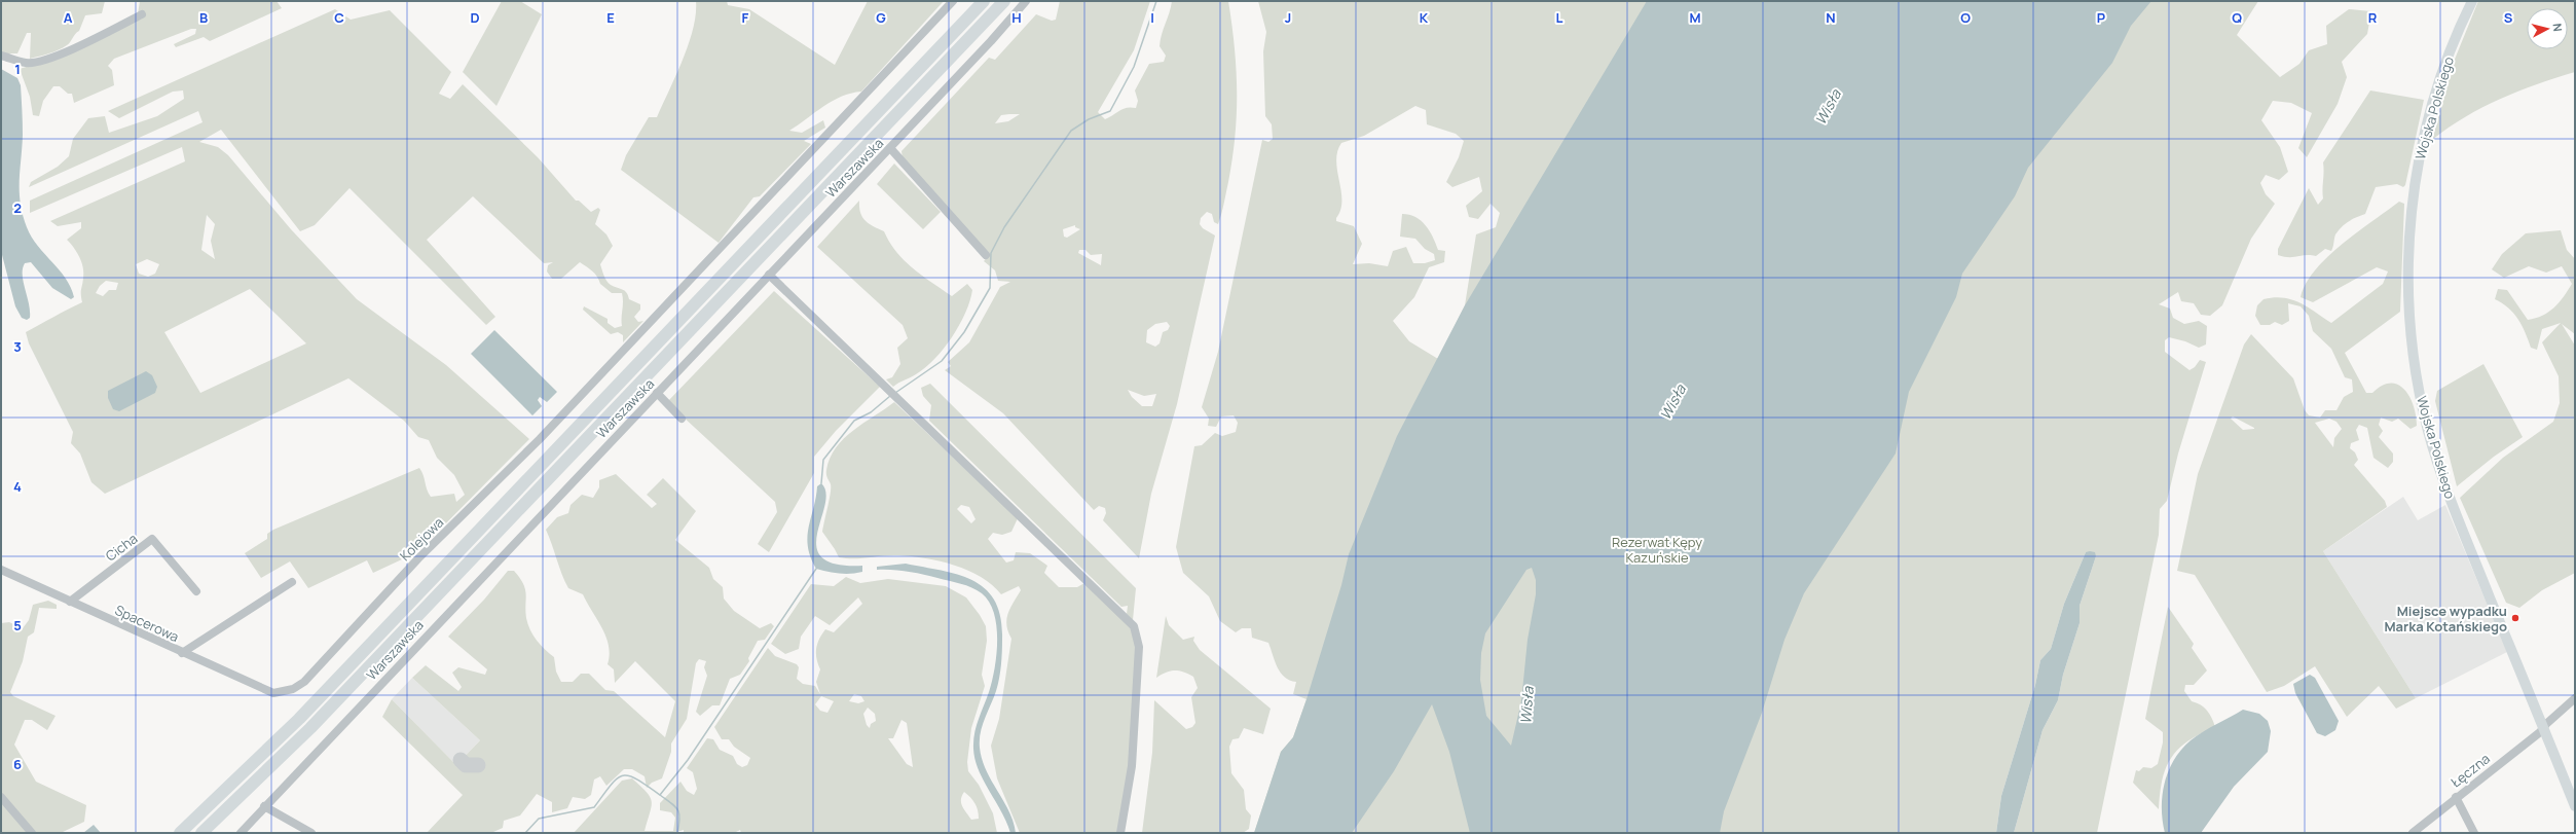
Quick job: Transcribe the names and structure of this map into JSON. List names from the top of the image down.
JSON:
{
  "streets": {
    "main road": ["Wojska Polskiego"],
    "street": [
      "Warszawska",
      "Kolejowa",
      "Cicha",
      "Spacerowa",
      "Łęczna"
    ]
  },
  "crossings": [
    ["Wojska Polskiego", "Łęczna"],
    ["Kolejowa", "Spacerowa"],
    ["Cicha", "Spacerowa"]
  ],
  "water": ["Wisła"],
  "parks": ["Rezerwat Kępy Kazuńskie"],
  "places": ["Miejsce wypadku Marka Kotańskiego"],
  "north": "right",
  "grid": {
    "columns": [
      "A",
      "B",
      "C",
      "D",
      "E",
      "F",
      "G",
      "H",
      "I",
      "J",
      "K",
      "L",
      "M",
      "N",
      "O",
      "P",
      "Q",
      "R",
      "S"
    ],
    "rows": [
      "1",
      "2",
      "3",
      "4",
      "5",
      "6"
    ]
  }
}
